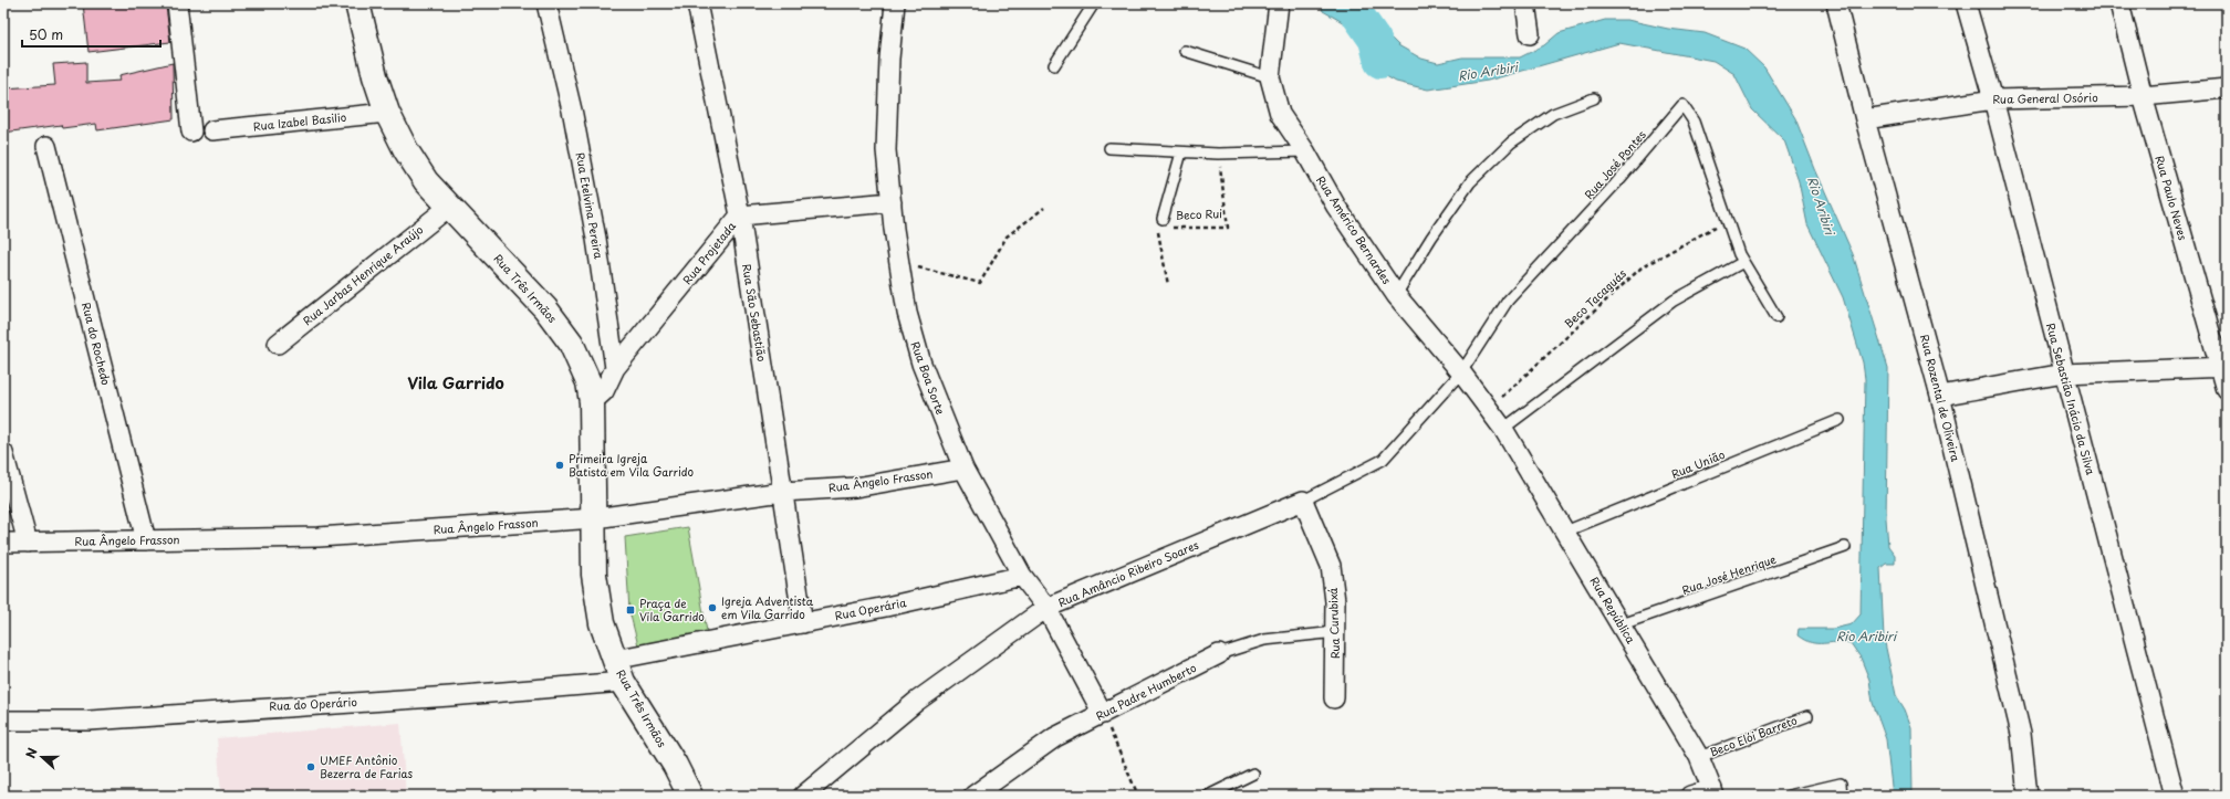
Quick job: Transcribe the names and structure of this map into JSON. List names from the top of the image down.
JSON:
{
  "streets": {
    "street": [
      "Rua General Osório",
      "Rua Izabel Basilio",
      "Rua Paulo Neves",
      "Rua Etelvina Pereira",
      "Rua Américo Bernardes",
      "Rua Projetada",
      "Rua Jarbas Henrique Araújo",
      "Rua Três Irmãos",
      "Rua São Sebastião",
      "Rua do Rochedo",
      "Rua Boa Sorte",
      "Rua Rozental de Oliveira",
      "Rua Sebastião Inácio da Silva",
      "Rua Ângelo Frasson",
      "Rua Amâncio Ribeiro Soares",
      "Rua Operária",
      "Rua República",
      "Rua Curubixá",
      "Rua Padre Humberto",
      "Rua do Operário"
    ],
    "lane": [
      "Rua José Pontes",
      "Beco Rui",
      "Rua União",
      "Rua José Henrique",
      "Beco Elói Barreto"
    ],
    "path": ["Beco Tacaguás"]
  },
  "crossings": [
    ["Rua General Osório", "Rua Paulo Neves"],
    ["Rua General Osório", "Rua Rozental de Oliveira"],
    ["Rua General Osório", "Rua Sebastião Inácio da Silva"],
    ["Rua Izabel Basilio", "Rua Três Irmãos"],
    ["Rua José Pontes", "Rua Américo Bernardes"],
    ["Rua José Pontes", "Beco Tacaguás"],
    ["Rua José Pontes", "Rua Amâncio Ribeiro Soares"],
    ["Rua Etelvina Pereira", "Rua Projetada"],
    ["Rua Américo Bernardes", "Beco Tacaguás"],
    ["Rua Américo Bernardes", "Rua Amâncio Ribeiro Soares"],
    ["Rua Américo Bernardes", "Rua República"],
    ["Rua Projetada", "Rua São Sebastião"],
    ["Rua Projetada", "Rua Boa Sorte"],
    ["Rua Jarbas Henrique Araújo", "Rua Três Irmãos"],
    ["Rua Três Irmãos", "Rua Ângelo Frasson"],
    ["Rua Três Irmãos", "Rua Operária"],
    ["Rua Três Irmãos", "Rua do Operário"],
    ["Rua São Sebastião", "Rua Ângelo Frasson"],
    ["Rua São Sebastião", "Rua Operária"],
    ["Rua do Rochedo", "Rua Ângelo Frasson"],
    ["Rua Boa Sorte", "Rua Ângelo Frasson"],
    ["Rua Boa Sorte", "Rua Amâncio Ribeiro Soares"],
    ["Rua Boa Sorte", "Rua Operária"],
    ["Rua Boa Sorte", "Rua Padre Humberto"],
    ["Rua União", "Rua República"],
    ["Rua Amâncio Ribeiro Soares", "Rua Curubixá"],
    ["Rua José Henrique", "Rua República"],
    ["Rua República", "Beco Elói Barreto"],
    ["Rua Curubixá", "Rua Padre Humberto"]
  ],
  "districts": ["Vila Garrido"],
  "water": ["Rio Aribiri"],
  "places": {
    "other": ["Primeira Igreja Batista em Vila Garrido", "Igreja Adventista em Vila Garrido", "UMEF Antônio Bezerra de Farias"],
    "transit": ["Praça de Vila Garrido"]
  },
  "scale_bar": "50 m",
  "north": "left"
}
